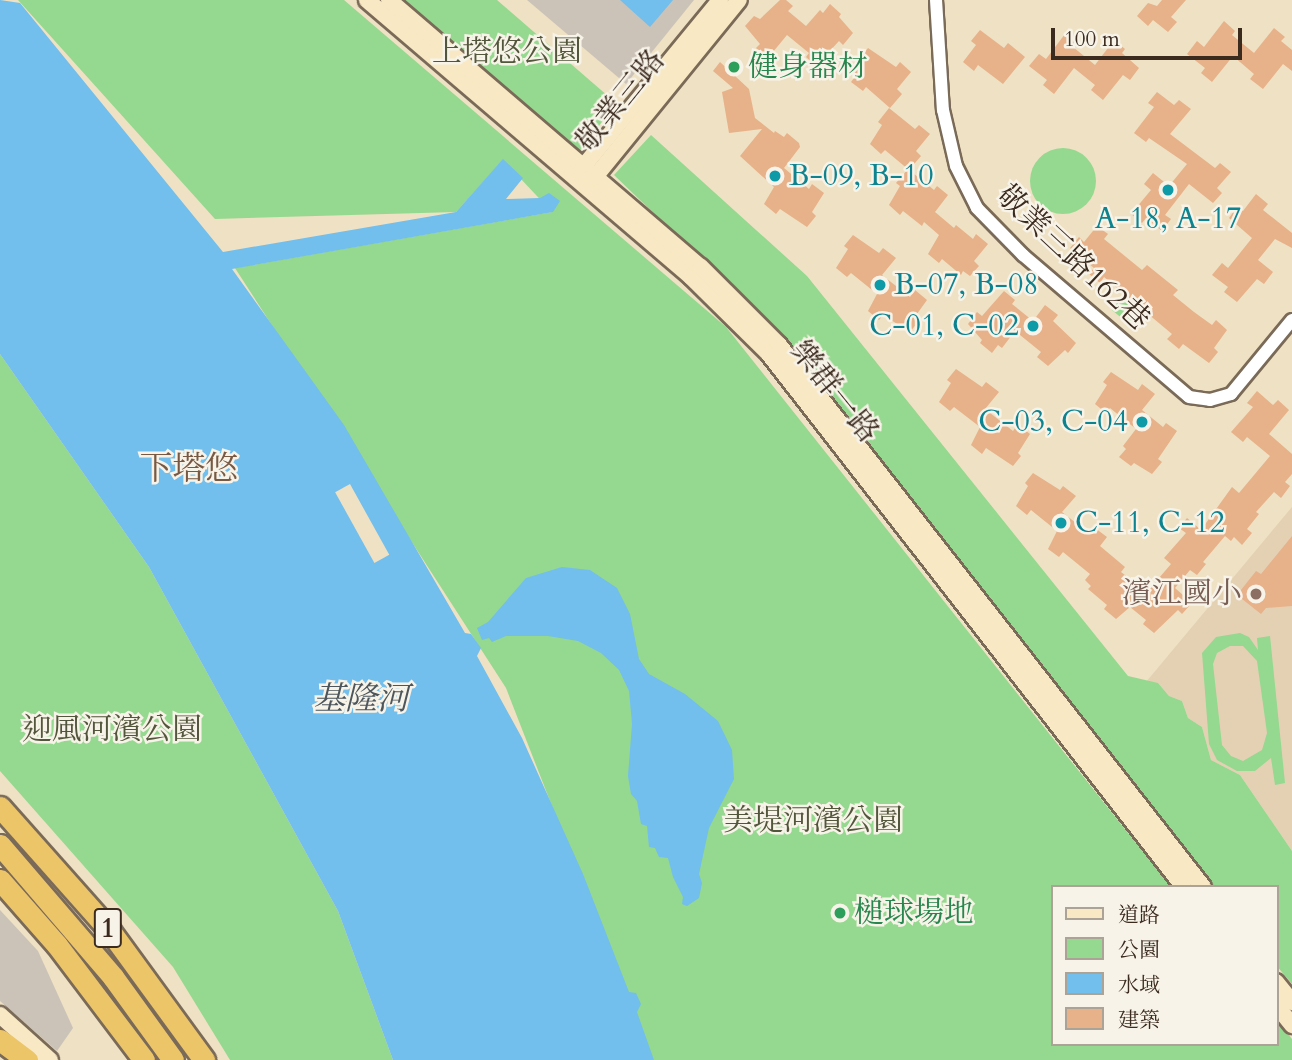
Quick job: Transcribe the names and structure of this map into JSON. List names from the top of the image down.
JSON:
{
  "streets": {
    "highway": ["1"],
    "main road": ["敬業三路", "樂群一路"],
    "street": ["敬業三路162巷"]
  },
  "crossings": [
    ["敬業三路", "樂群一路"]
  ],
  "districts": ["下塔悠"],
  "water": ["基隆河"],
  "parks": ["上塔悠公園", "迎風河濱公園", "美堤河濱公園"],
  "places": [
    "健身器材",
    "B-09, B-10",
    "A-18, A-17",
    "B-07, B-08",
    "C-01, C-02",
    "C-03, C-04",
    "C-11, C-12",
    "濱江國小",
    "槌球場地"
  ],
  "legend": [
    "道路",
    "公園",
    "水域",
    "建築"
  ],
  "scale_bar": "100 m"
}
